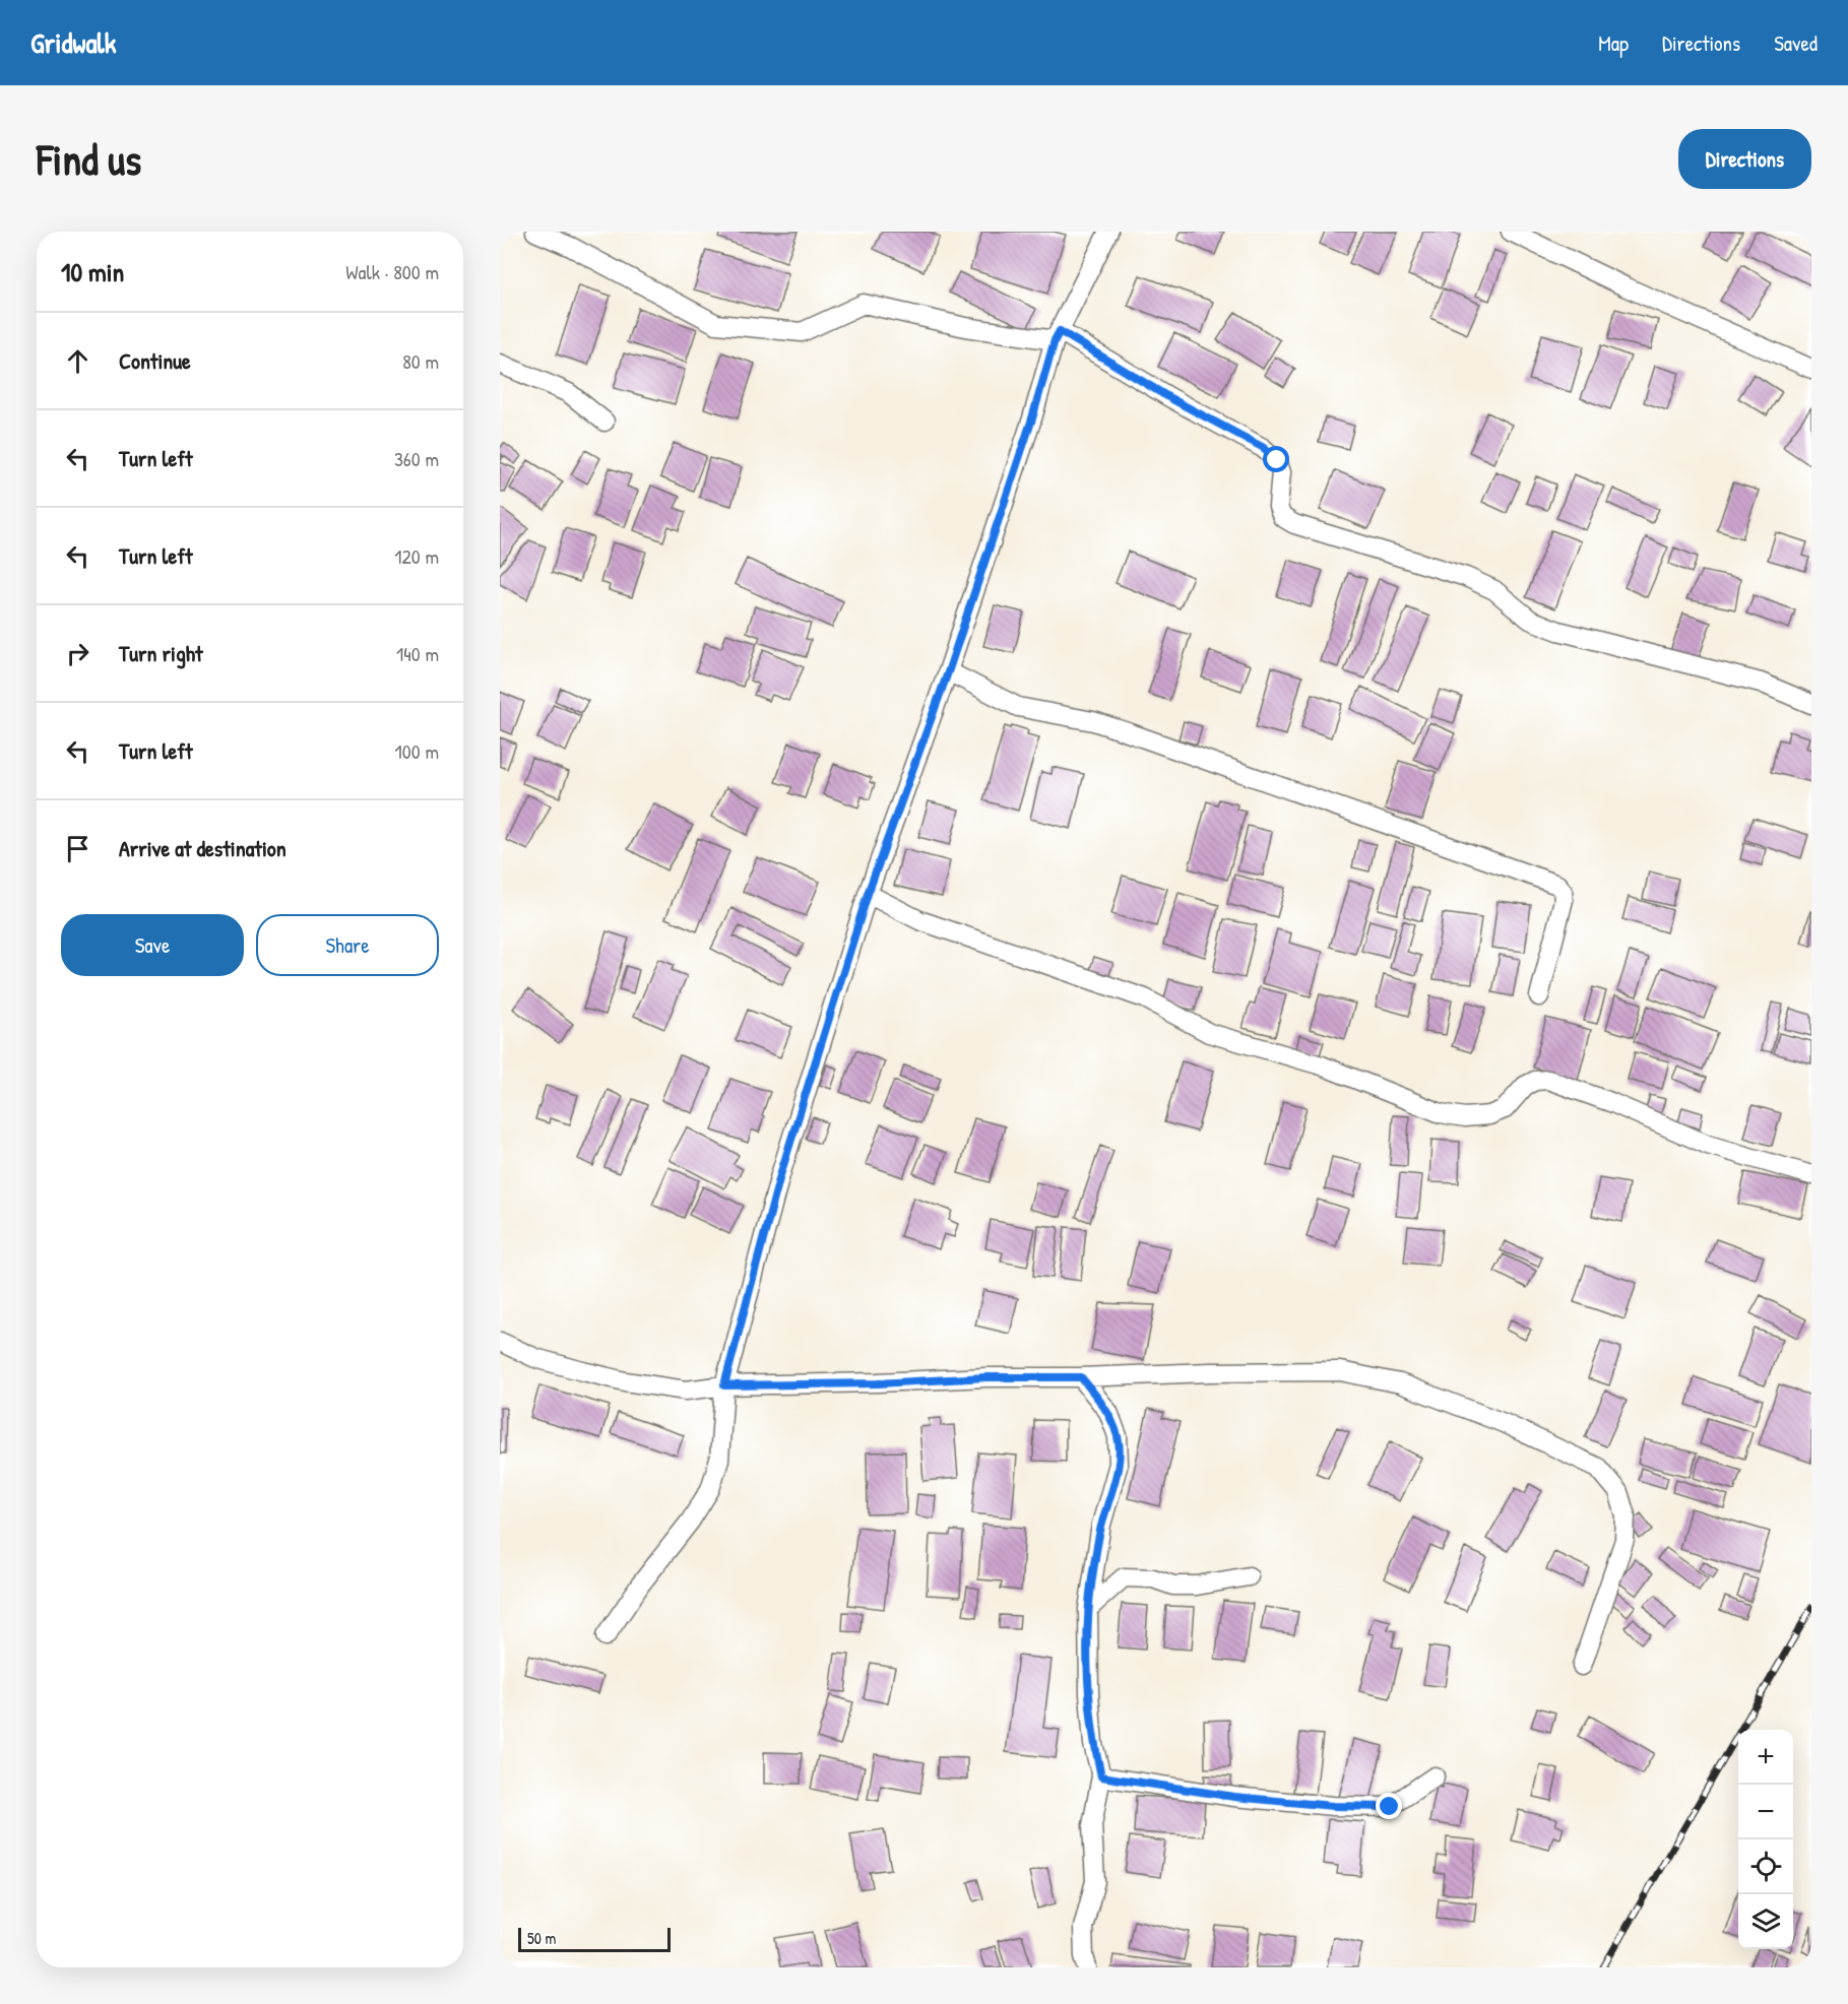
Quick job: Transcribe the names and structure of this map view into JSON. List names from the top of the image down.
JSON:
{
  "scale_bar": "50 m",
  "page": {
    "header": "Gridwalk",
    "nav": ["Map", "Directions", "Saved"],
    "buttons": [
      "Directions",
      ["Save", "Share"]
    ],
    "title": "Find us",
    "heading": ["10 min", "Walk · 800 m"],
    "list": [
      ["Continue", "80 m"],
      ["Turn left", "360 m"],
      ["Turn left", "120 m"],
      ["Turn right", "140 m"],
      ["Turn left", "100 m"],
      "Arrive at destination"
    ],
    "map_buttons": ["+", "−"],
    "scale": "50 m"
  }
}
